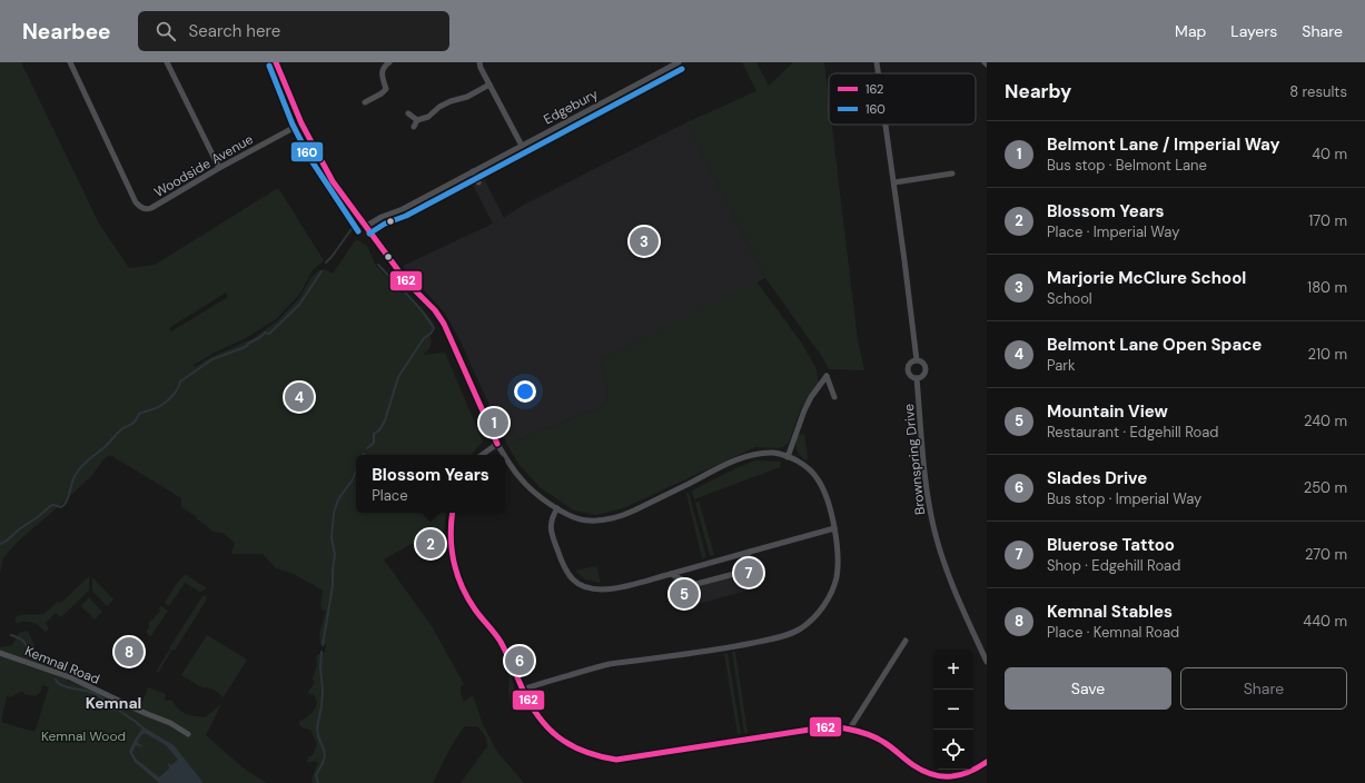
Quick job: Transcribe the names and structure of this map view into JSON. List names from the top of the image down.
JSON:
{
  "streets": {
    "street": [
      "Edgebury",
      "Woodside Avenue",
      "Brownspring Drive",
      "Kemnal Road"
    ]
  },
  "districts": ["Kemnal"],
  "parks": ["Kemnal Wood"],
  "lines": ["transit line 162", "transit line 160"],
  "legend": ["162", "160"],
  "page": {
    "header": "Nearbee",
    "search": "Search here",
    "nav": ["Map", "Layers", "Share"],
    "heading": ["Nearby", "8 results"],
    "list": [
      {
        "mark": "1",
        "name": "Belmont Lane / Imperial Way",
        "note": "Bus stop · Belmont Lane",
        "value": "40 m"
      },
      {
        "mark": "2",
        "name": "Blossom Years",
        "note": "Place · Imperial Way",
        "value": "170 m"
      },
      {
        "mark": "3",
        "name": "Marjorie McClure School",
        "note": "School",
        "value": "180 m"
      },
      {
        "mark": "4",
        "name": "Belmont Lane Open Space",
        "note": "Park",
        "value": "210 m"
      },
      {
        "mark": "5",
        "name": "Mountain View",
        "note": "Restaurant · Edgehill Road",
        "value": "240 m"
      },
      {
        "mark": "6",
        "name": "Slades Drive",
        "note": "Bus stop · Imperial Way",
        "value": "250 m"
      },
      {
        "mark": "7",
        "name": "Bluerose Tattoo",
        "note": "Shop · Edgehill Road",
        "value": "270 m"
      },
      {
        "mark": "8",
        "name": "Kemnal Stables",
        "note": "Place · Kemnal Road",
        "value": "440 m"
      }
    ],
    "pins": [
      "3",
      "4",
      "1",
      "2",
      "7",
      "5",
      "8",
      "6"
    ],
    "popup": ["Blossom Years", "Place"],
    "map_buttons": ["+", "−"],
    "buttons": ["Save", "Share"]
  }
}
